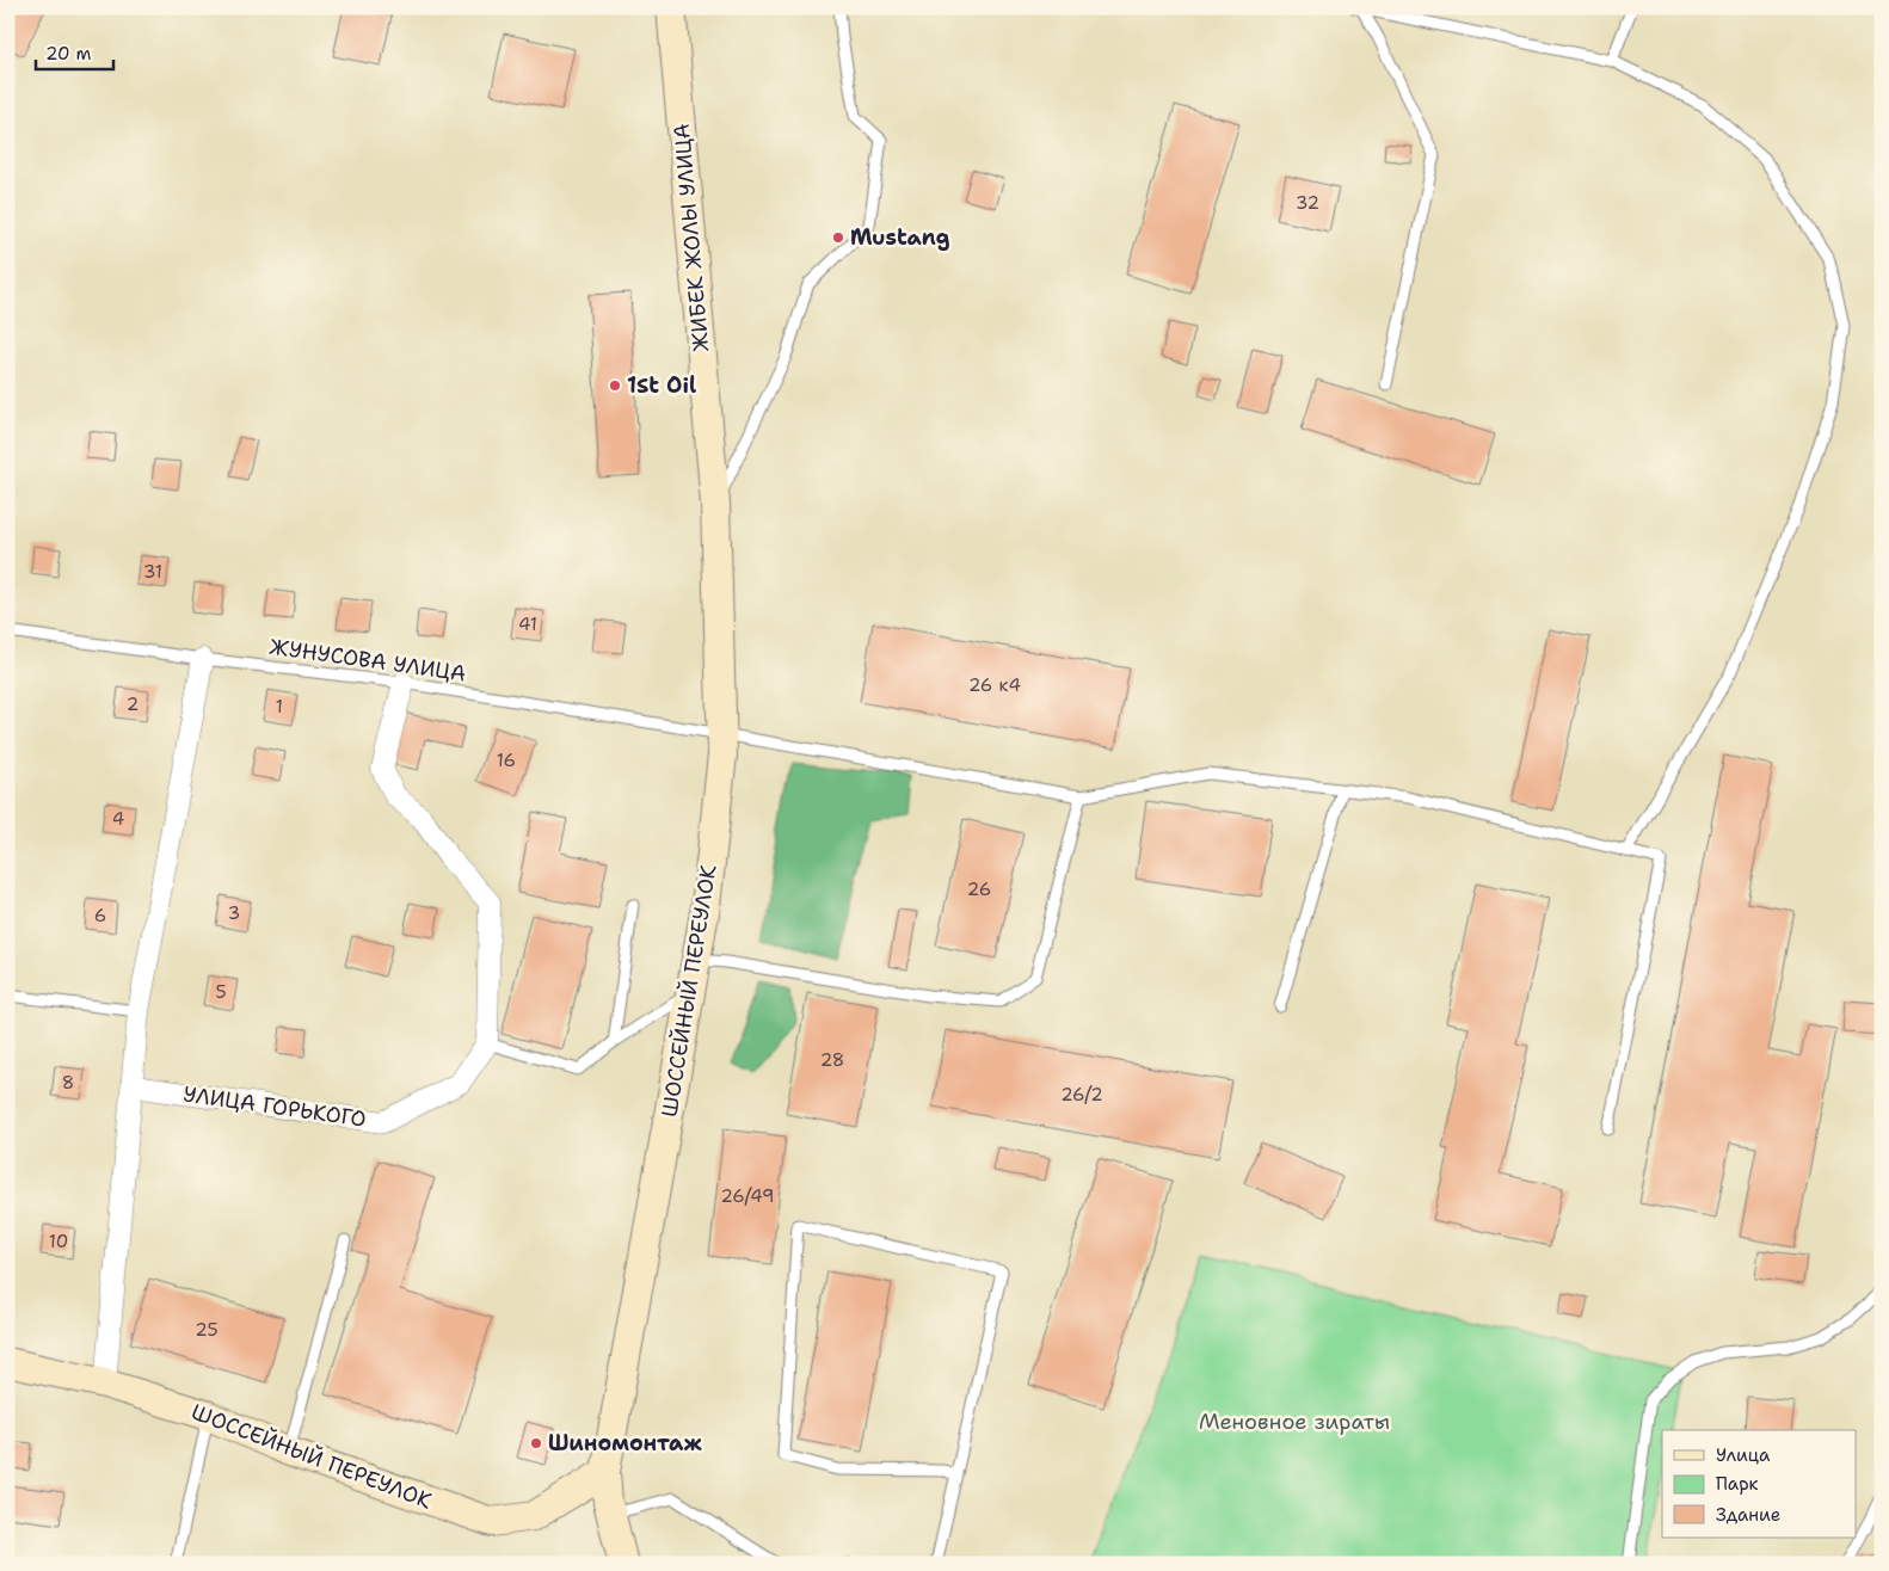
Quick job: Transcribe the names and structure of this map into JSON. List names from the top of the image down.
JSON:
{
  "streets": {
    "main road": ["ЖИБЕК ЖОЛЫ УЛИЦА", "ШОССЕЙНЫЙ ПЕРЕУЛОК"],
    "street": ["УЛИЦА ГОРЬКОГО"],
    "lane": ["ЖУНУСОВА УЛИЦА"]
  },
  "crossings": [
    ["ЖИБЕК ЖОЛЫ УЛИЦА", "ШОССЕЙНЫЙ ПЕРЕУЛОК"],
    ["ЖУНУСОВА УЛИЦА", "ШОССЕЙНЫЙ ПЕРЕУЛОК"]
  ],
  "parks": ["Меновное зираты"],
  "places": ["Mustang", "1St Oil", "Шиномонтаж"],
  "house_numbers": [
    "32",
    "31",
    "41",
    "26 к4",
    "2",
    "1",
    "16",
    "4",
    "26",
    "3",
    "6",
    "5",
    "28",
    "8",
    "26/2",
    "26/49",
    "10",
    "25"
  ],
  "legend": ["Улица", "Парк", "Здание"],
  "scale_bar": "20 m"
}
